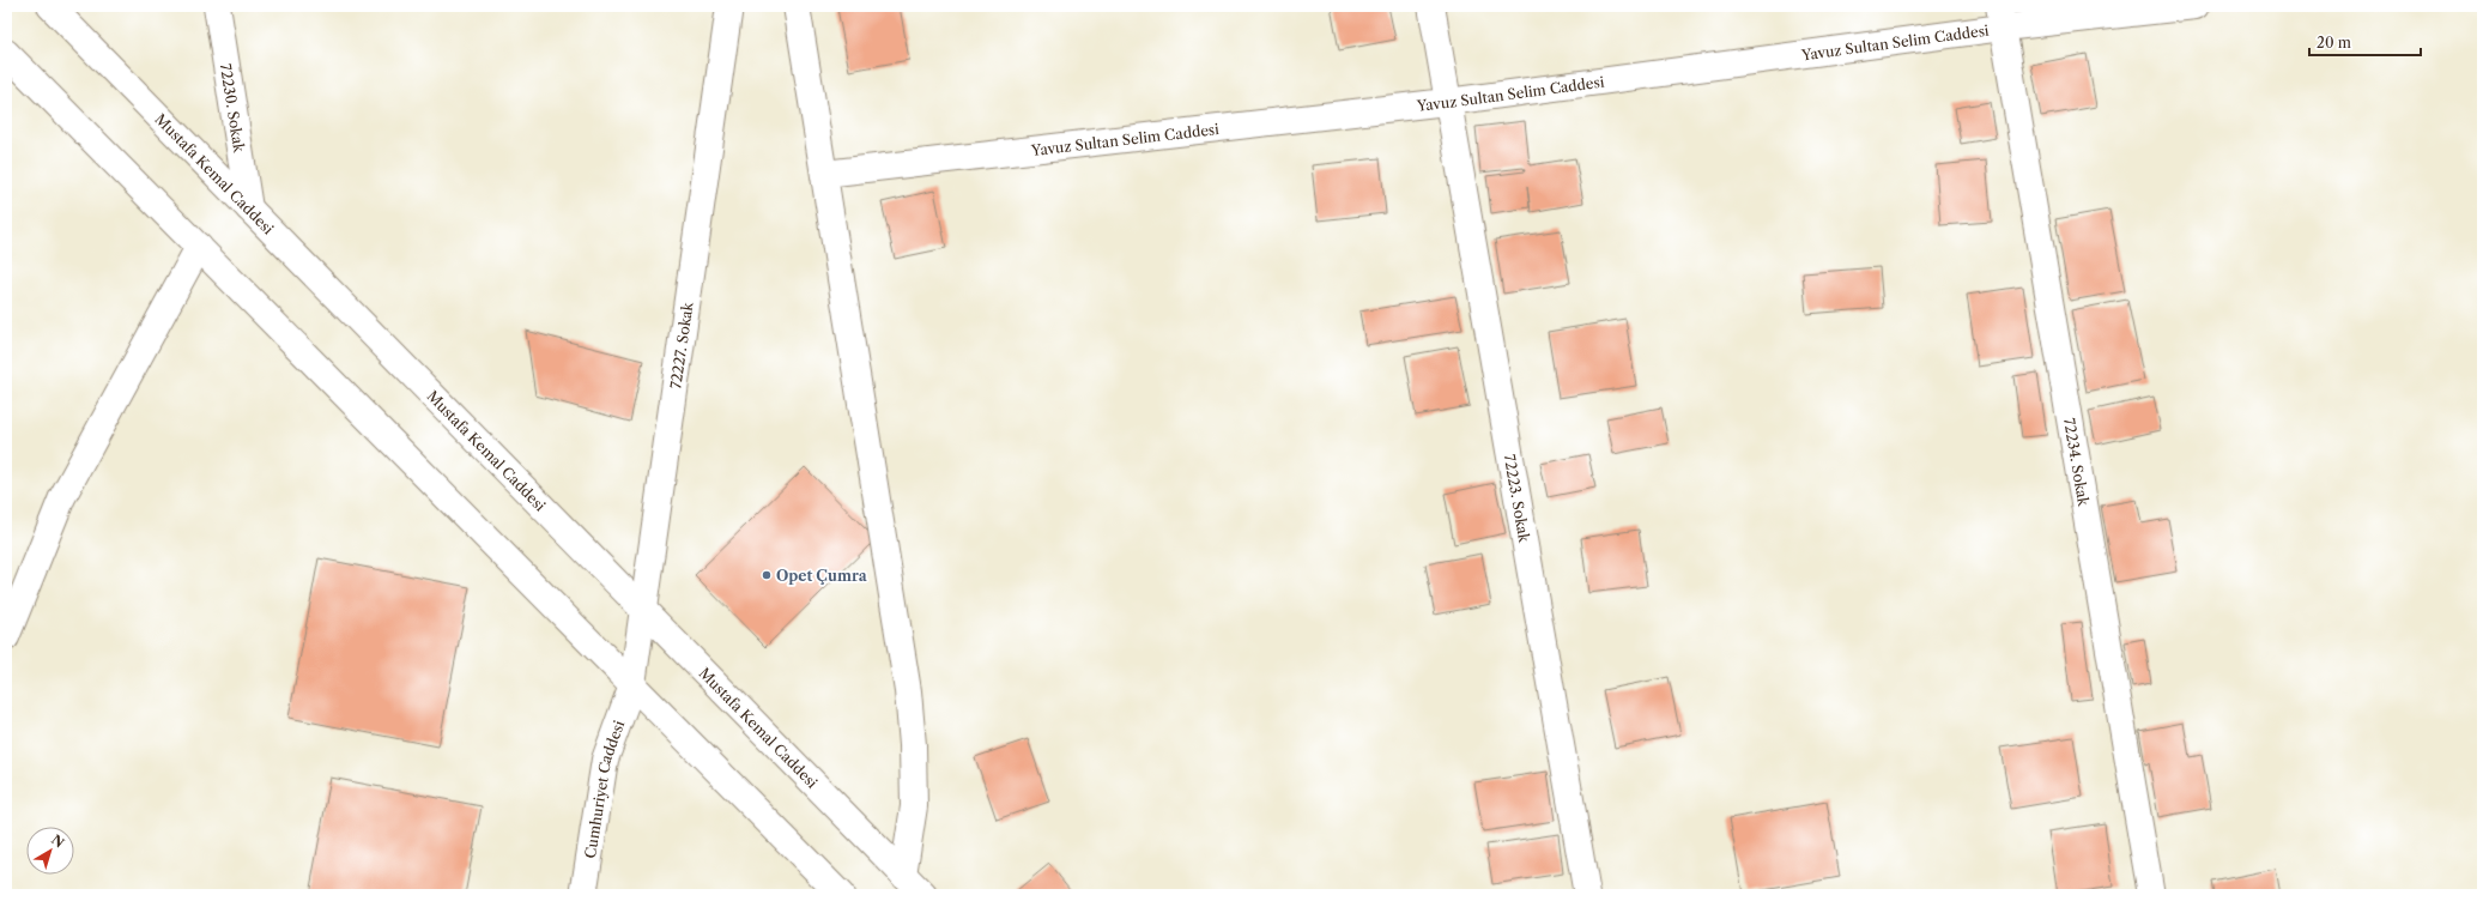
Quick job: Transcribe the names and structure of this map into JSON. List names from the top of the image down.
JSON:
{
  "streets": {
    "street": [
      "Yavuz Sultan Selim Caddesi",
      "72230. Sokak",
      "Mustafa Kemal Caddesi",
      "72227. Sokak",
      "72234. Sokak",
      "72223. Sokak",
      "Cumhuriyet Caddesi"
    ]
  },
  "crossings": [
    ["Yavuz Sultan Selim Caddesi", "72234. Sokak"],
    ["Yavuz Sultan Selim Caddesi", "72223. Sokak"],
    ["72230. Sokak", "Mustafa Kemal Caddesi"],
    ["Mustafa Kemal Caddesi", "72227. Sokak"],
    ["72227. Sokak", "Cumhuriyet Caddesi"]
  ],
  "places": ["Opet Çumra"],
  "scale_bar": "20 m",
  "north": "top right"
}
